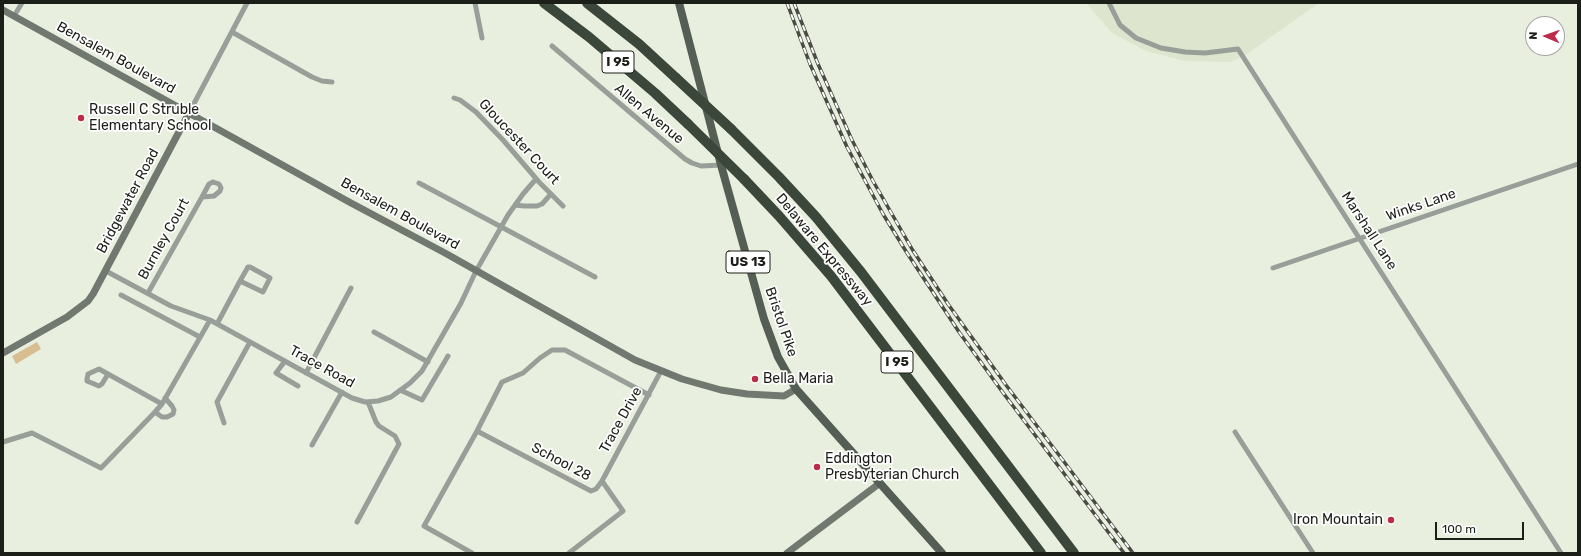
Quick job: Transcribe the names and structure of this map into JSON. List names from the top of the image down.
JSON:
{
  "streets": {
    "highway": ["I 95", "Delaware Expressway"],
    "main road": [
      "Bensalem Boulevard",
      "Bridgewater Road",
      "US 13",
      "Bristol Pike"
    ],
    "street": [
      "Allen Avenue",
      "Gloucester Court",
      "Winks Lane",
      "Marshall Lane",
      "Burnley Court",
      "Trace Road",
      "Trace Drive",
      "School 28"
    ]
  },
  "crossings": [
    ["Bensalem Boulevard", "Bridgewater Road"],
    ["Bensalem Boulevard", "Bristol Pike"],
    ["Bensalem Boulevard", "Trace Road"],
    ["Bensalem Boulevard", "Trace Drive"],
    ["Allen Avenue", "Bristol Pike"],
    ["Gloucester Court", "Trace Road"],
    ["Bridgewater Road", "Trace Road"],
    ["Winks Lane", "Marshall Lane"],
    ["Burnley Court", "Trace Road"],
    ["Trace Drive", "School 28"]
  ],
  "places": [
    "Russell C Struble Elementary School",
    "Bella Maria",
    "Eddington Presbyterian Church",
    "Iron Mountain"
  ],
  "scale_bar": "100 m",
  "north": "left"
}
